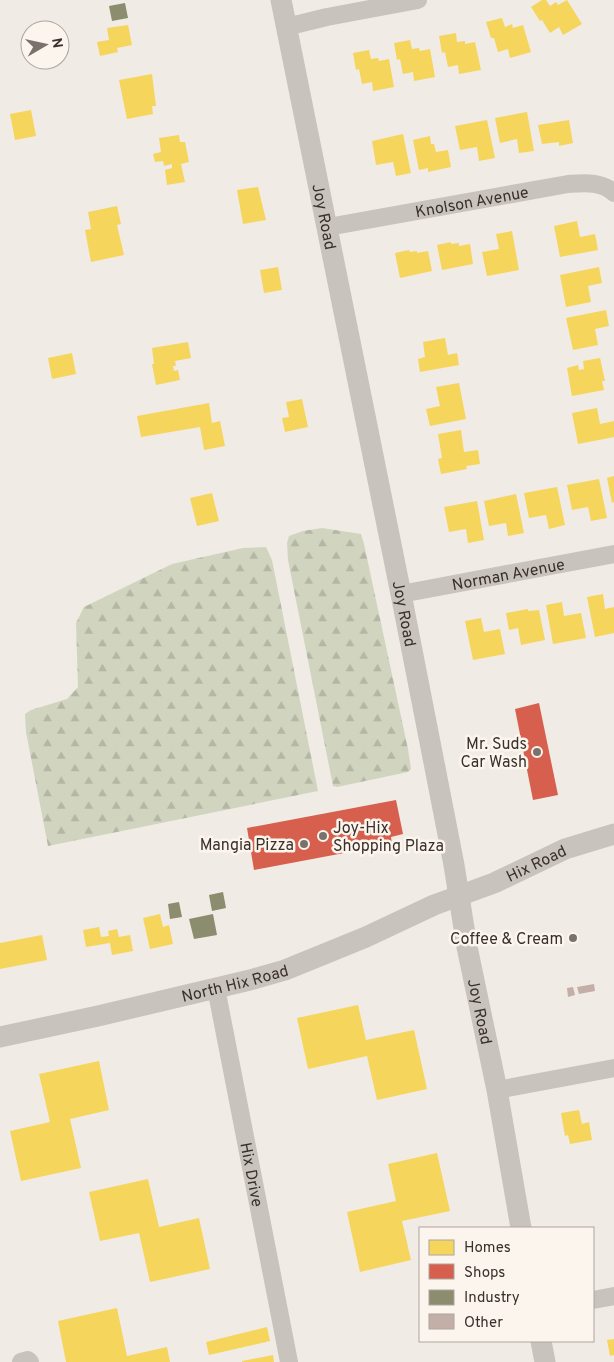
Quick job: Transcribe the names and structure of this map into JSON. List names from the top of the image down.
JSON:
{
  "streets": {
    "street": [
      "Knolson Avenue",
      "Joy Road",
      "Norman Avenue",
      "Hix Road",
      "North Hix Road",
      "Hix Drive"
    ]
  },
  "crossings": [
    ["Knolson Avenue", "Joy Road"],
    ["Joy Road", "Norman Avenue"],
    ["Joy Road", "Hix Road"],
    ["Joy Road", "North Hix Road"],
    ["Hix Road", "North Hix Road"],
    ["North Hix Road", "Hix Drive"]
  ],
  "places": [
    "Mr. Suds Car Wash",
    "Joy-Hix Shopping Plaza",
    "Mangia Pizza",
    "Coffee & Cream"
  ],
  "legend": [
    "Homes",
    "Shops",
    "Industry",
    "Other"
  ],
  "north": "right"
}
